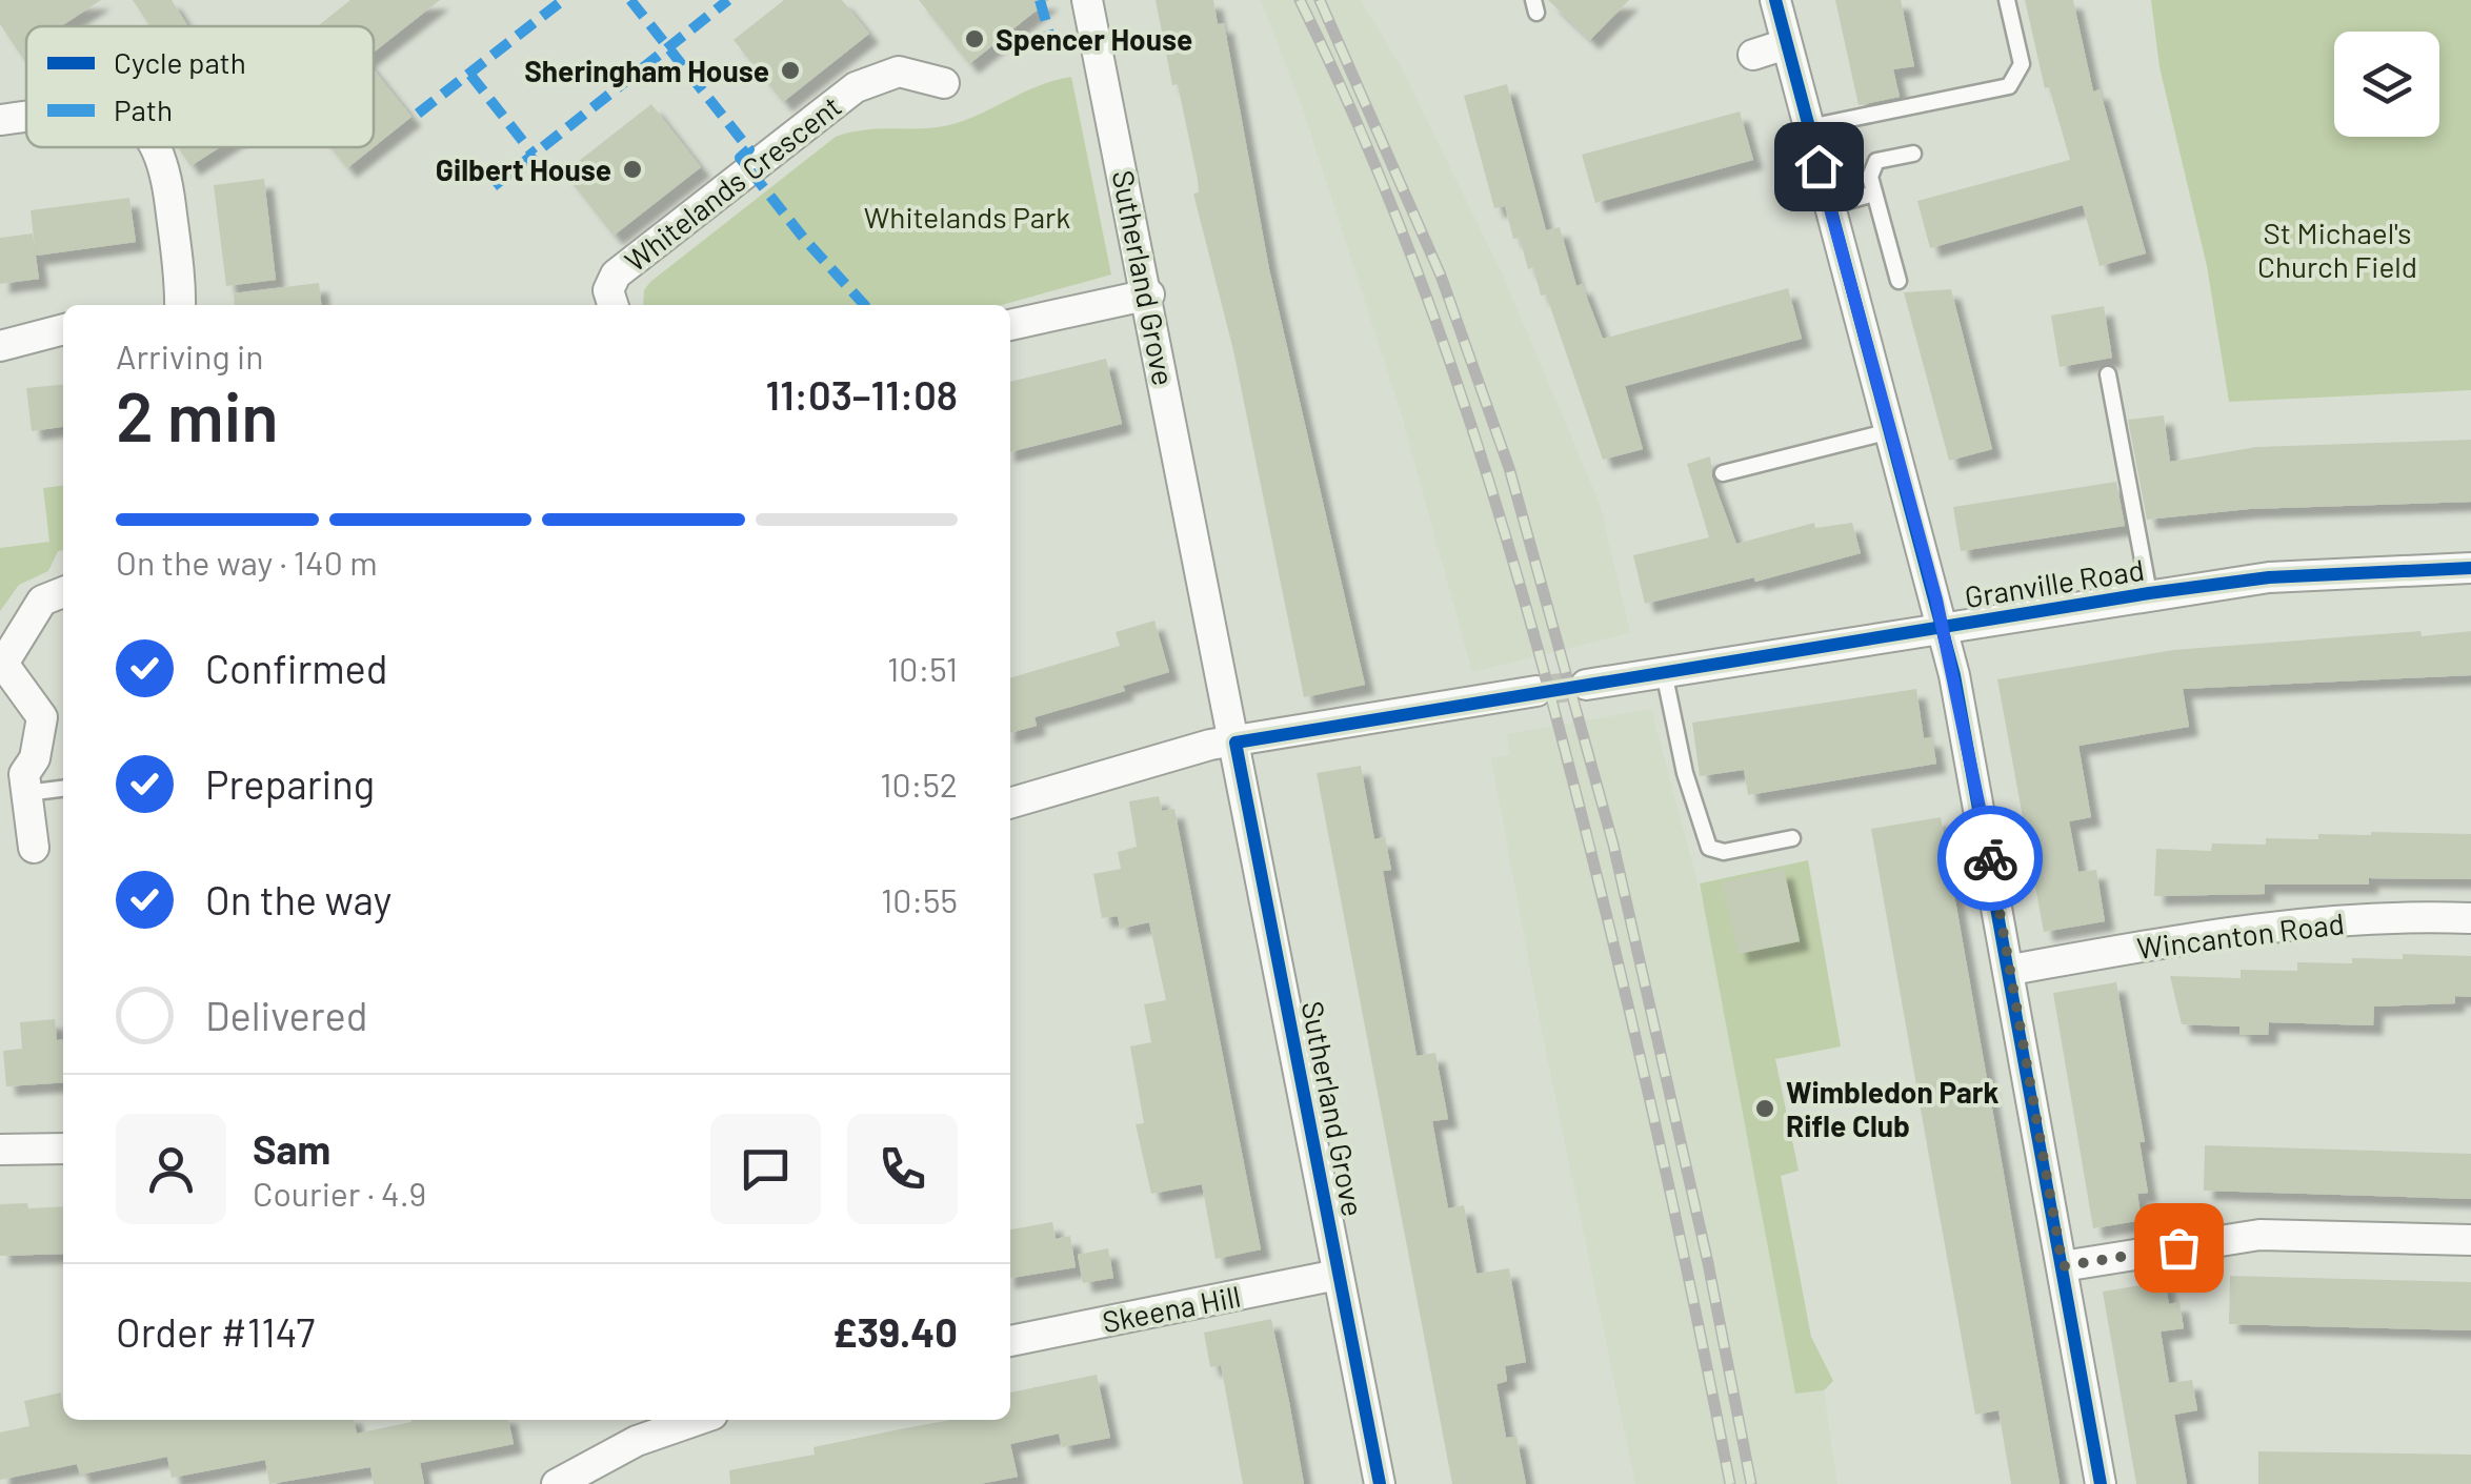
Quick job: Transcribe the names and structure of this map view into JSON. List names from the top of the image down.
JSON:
{
  "streets": {
    "street": [
      "Whitelands Crescent",
      "Sutherland Grove",
      "Granville Road",
      "Wincanton Road",
      "Skeena Hill"
    ]
  },
  "crossings": [
    ["Sutherland Grove", "Skeena Hill"]
  ],
  "parks": ["Whitelands Park", "St Michael's Church Field"],
  "places": [
    "Spencer House",
    "Sheringham House",
    "Gilbert House",
    "Wimbledon Park Rifle Club"
  ],
  "legend": ["Cycle path", "Path"],
  "page": {
    "heading": ["2 min", "Arriving in", "11:03–11:08"],
    "panel": [
      "Sam",
      "Courier · 4.9",
      "Order #1147",
      "£39.40"
    ],
    "bar": "On the way · 140 m",
    "list": [
      ["Confirmed", "10:51"],
      ["Preparing", "10:52"],
      ["On the way", "10:55"],
      "Delivered"
    ]
  }
}
